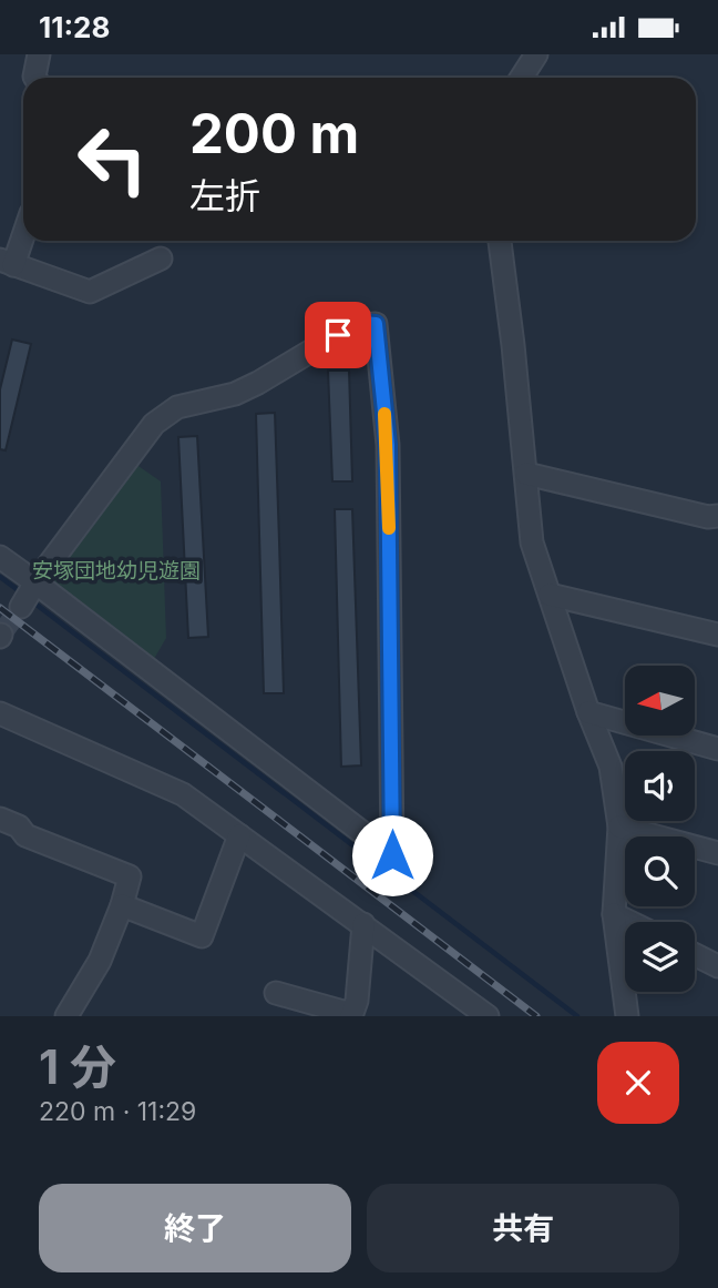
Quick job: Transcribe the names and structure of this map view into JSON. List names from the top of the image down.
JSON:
{
  "parks": ["安塚団地幼児遊園"],
  "north": "left",
  "page": {
    "status": "11:28",
    "turn": ["200 m", "左折"],
    "heading": ["1 分", "220 m · 11:29"],
    "buttons": ["終了", "共有"]
  }
}
